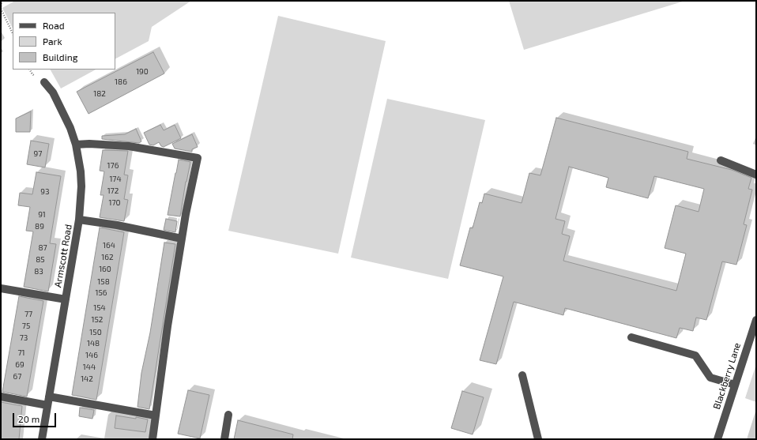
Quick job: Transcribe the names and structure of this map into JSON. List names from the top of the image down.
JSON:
{
  "streets": {
    "street": ["Armscott Road", "Blackberry Lane"]
  },
  "house_numbers": [
    "190",
    "186",
    "182",
    "97",
    "176",
    "174",
    "172",
    "93",
    "170",
    "91",
    "89",
    "164",
    "87",
    "162",
    "85",
    "160",
    "83",
    "158",
    "156",
    "154",
    "77",
    "152",
    "75",
    "150",
    "73",
    "148",
    "71",
    "146",
    "69",
    "144",
    "67",
    "142"
  ],
  "legend": ["Road", "Park", "Building"],
  "scale_bar": "20 m"
}
